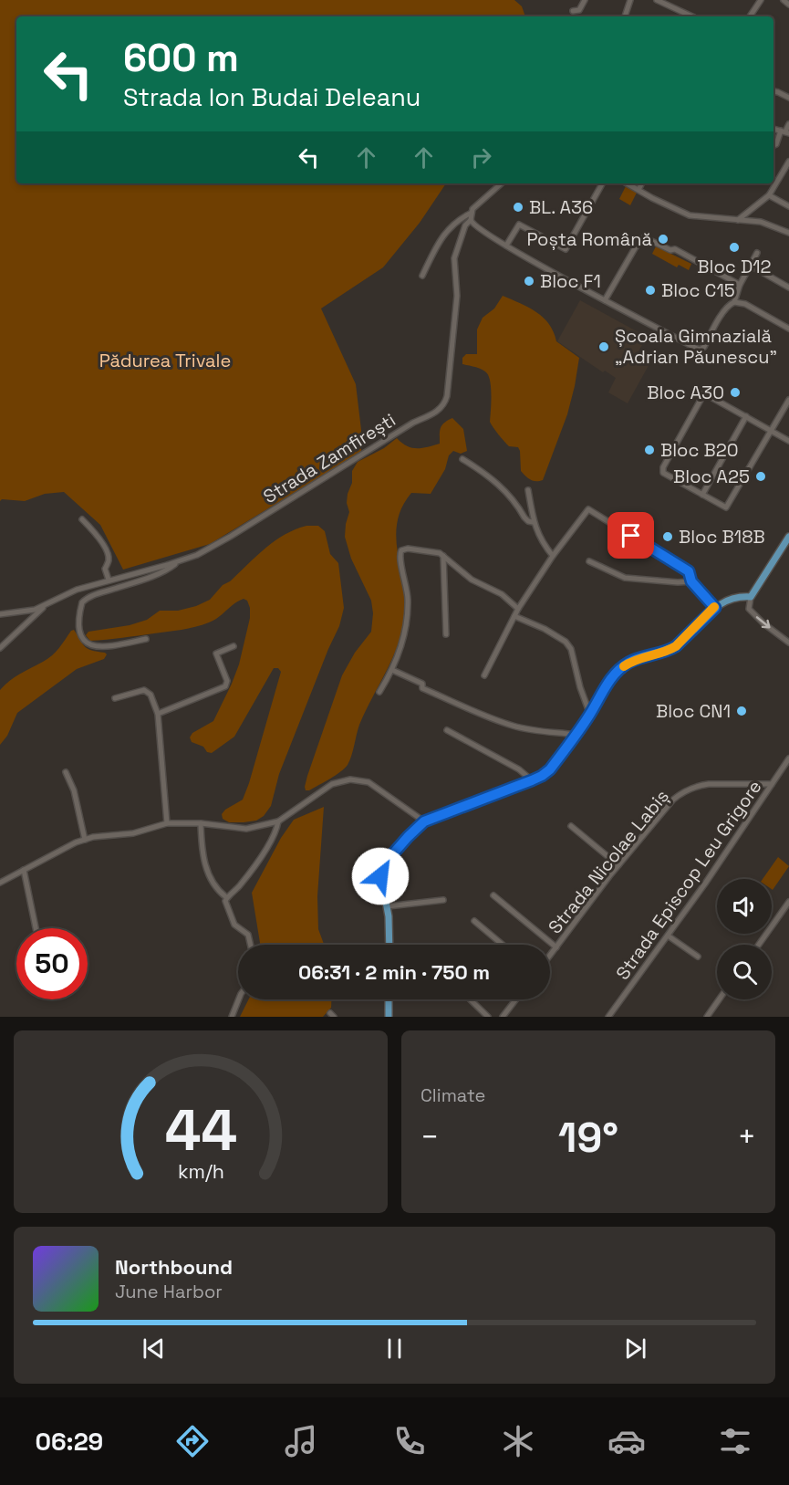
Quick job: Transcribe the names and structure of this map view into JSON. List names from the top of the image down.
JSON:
{
  "streets": {
    "street": ["Strada Zamfirești", "Strada Nicolae Labiș", "Strada Episcop Leu Grigore"]
  },
  "crossings": [
    ["Strada Nicolae Labiș", "Strada Episcop Leu Grigore"]
  ],
  "parks": ["Pădurea Trivale"],
  "places": [
    "BL. A36",
    "Poșta Română",
    "Bloc D12",
    "Bloc F1",
    "Bloc C15",
    "Școala Gimnazială „Adrian Păunescu”",
    "Bloc A30",
    "Bloc B20",
    "Bloc A25",
    "Bloc B18B",
    "Bloc CN1"
  ],
  "page": {
    "turn": ["600 m", "Strada Ion Budai Deleanu"],
    "limit": "50",
    "trip": "06:31 · 2 min · 750 m",
    "tile": "Climate",
    "heat": ["−", "19°", "+"],
    "song": ["Northbound", "June Harbor"],
    "tabs": "06:29",
    "gauge": ["44", "km/h"]
  }
}
